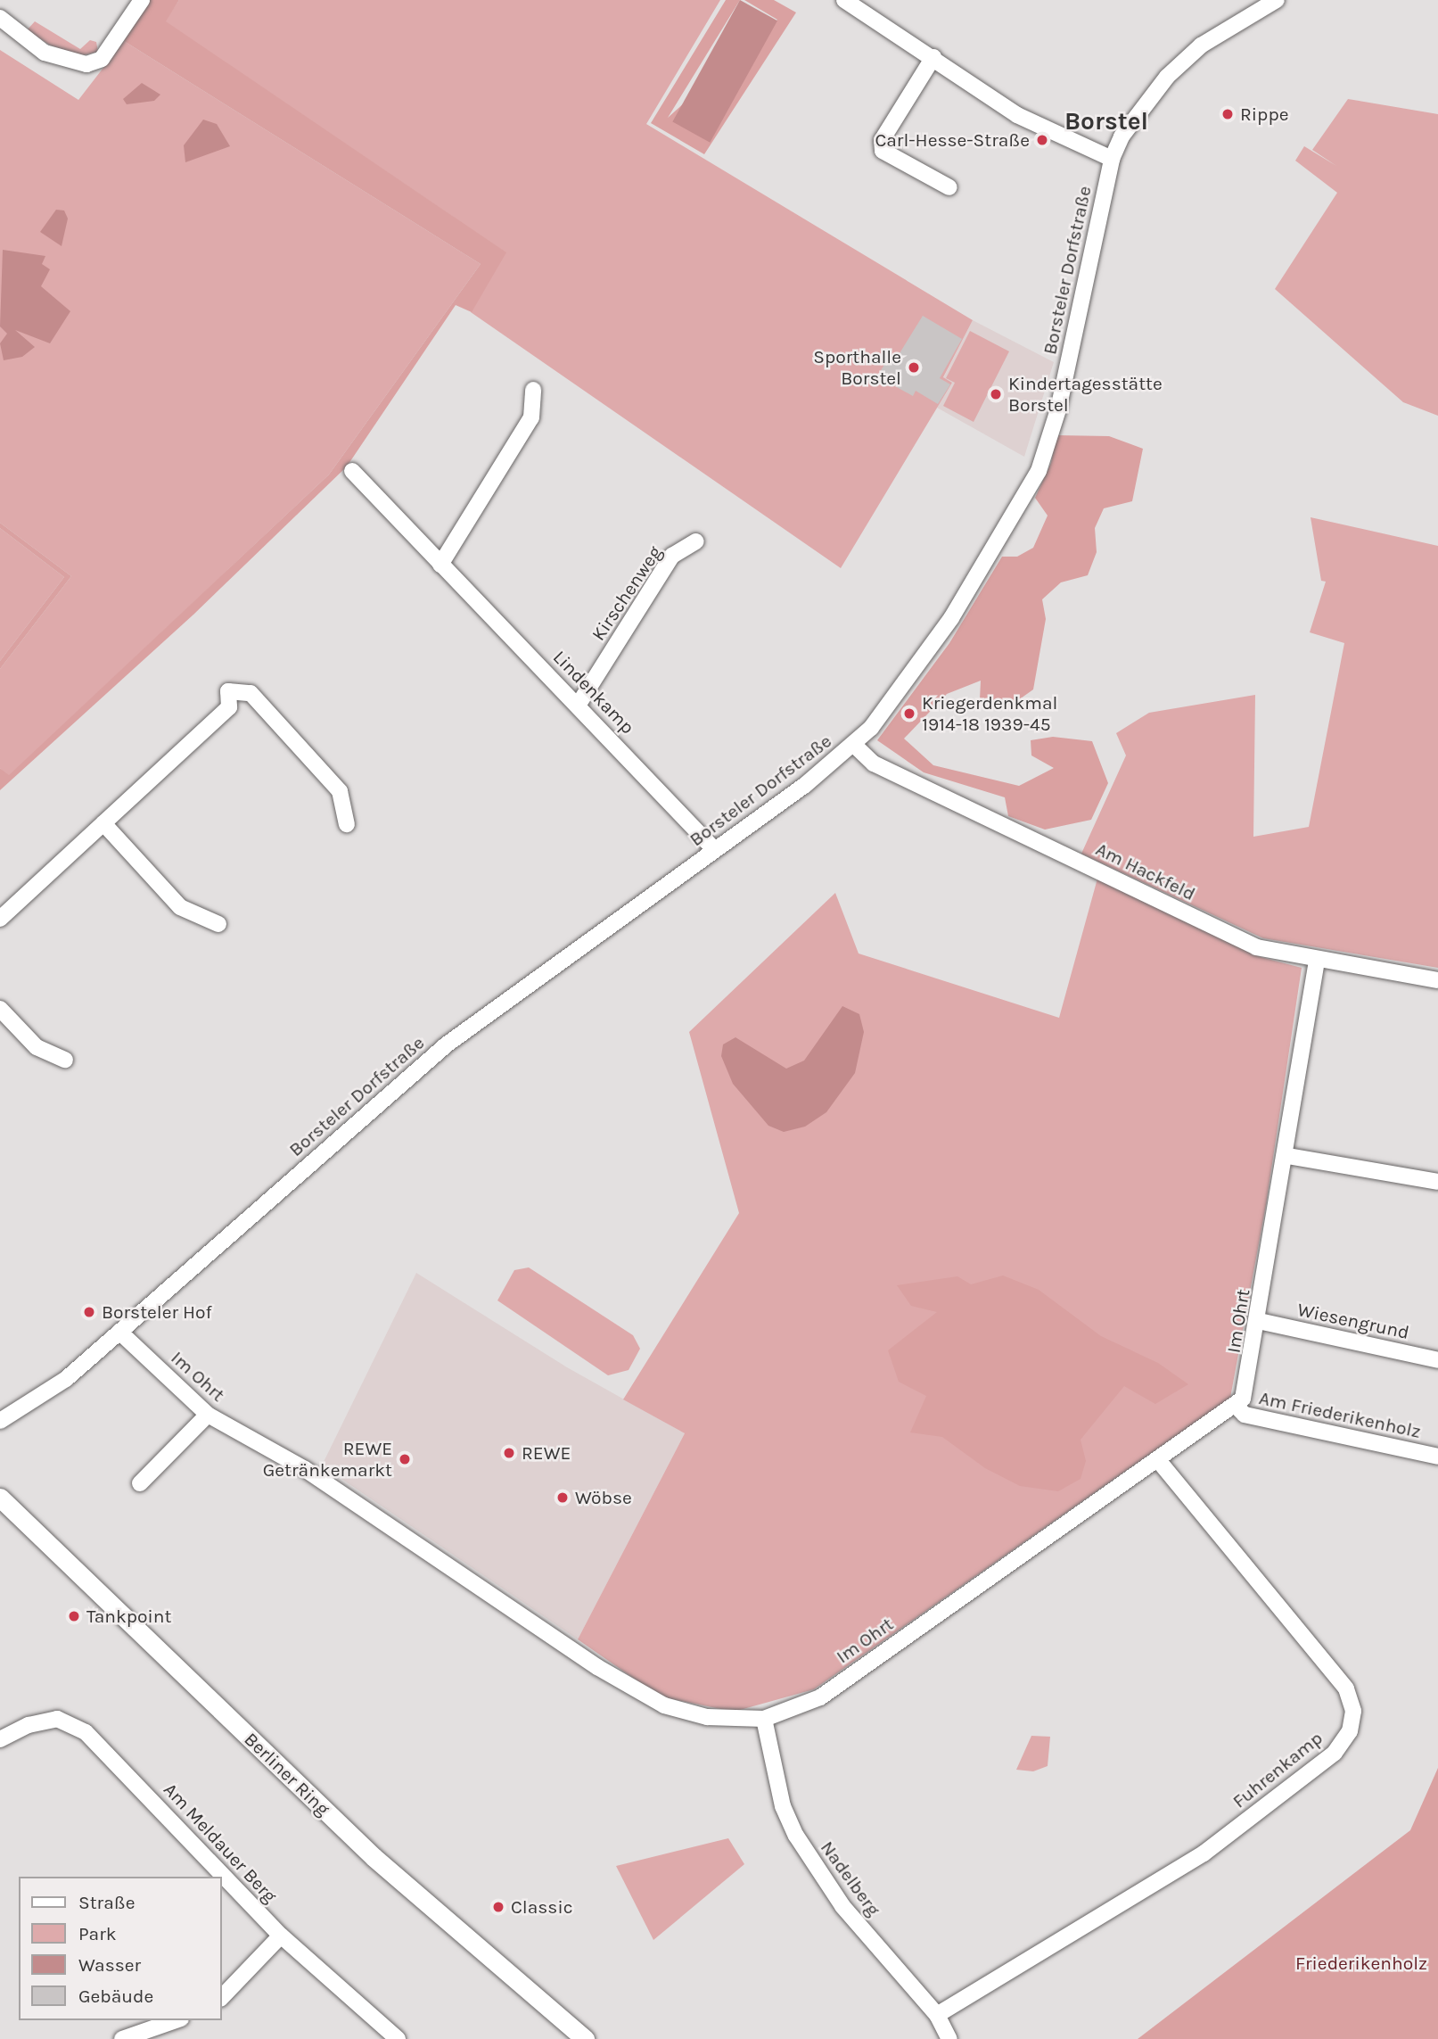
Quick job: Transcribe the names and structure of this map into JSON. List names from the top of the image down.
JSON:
{
  "streets": {
    "street": [
      "Borsteler Dorfstraße",
      "Kirschenweg",
      "Lindenkamp",
      "Am Hackfeld",
      "Im Ohrt",
      "Wiesengrund",
      "Am Friederikenholz",
      "Fuhrenkamp",
      "Berliner Ring",
      "Am Meldauer Berg",
      "Nadelberg"
    ]
  },
  "crossings": [
    ["Borsteler Dorfstraße", "Lindenkamp"],
    ["Borsteler Dorfstraße", "Am Hackfeld"],
    ["Borsteler Dorfstraße", "Im Ohrt"],
    ["Kirschenweg", "Lindenkamp"],
    ["Am Hackfeld", "Im Ohrt"],
    ["Im Ohrt", "Wiesengrund"],
    ["Im Ohrt", "Am Friederikenholz"],
    ["Im Ohrt", "Fuhrenkamp"],
    ["Im Ohrt", "Nadelberg"],
    ["Fuhrenkamp", "Nadelberg"]
  ],
  "districts": ["Borstel"],
  "parks": ["Friederikenholz"],
  "places": [
    "Rippe",
    "Carl-Hesse-Straße",
    "Sporthalle Borstel",
    "Kindertagesstätte Borstel",
    "Kriegerdenkmal 1914-18 1939-45",
    "Borsteler Hof",
    "REWE",
    "REWE Getränkemarkt",
    "Wöbse",
    "Tankpoint",
    "Classic"
  ],
  "legend": [
    "Straße",
    "Park",
    "Wasser",
    "Gebäude"
  ]
}
